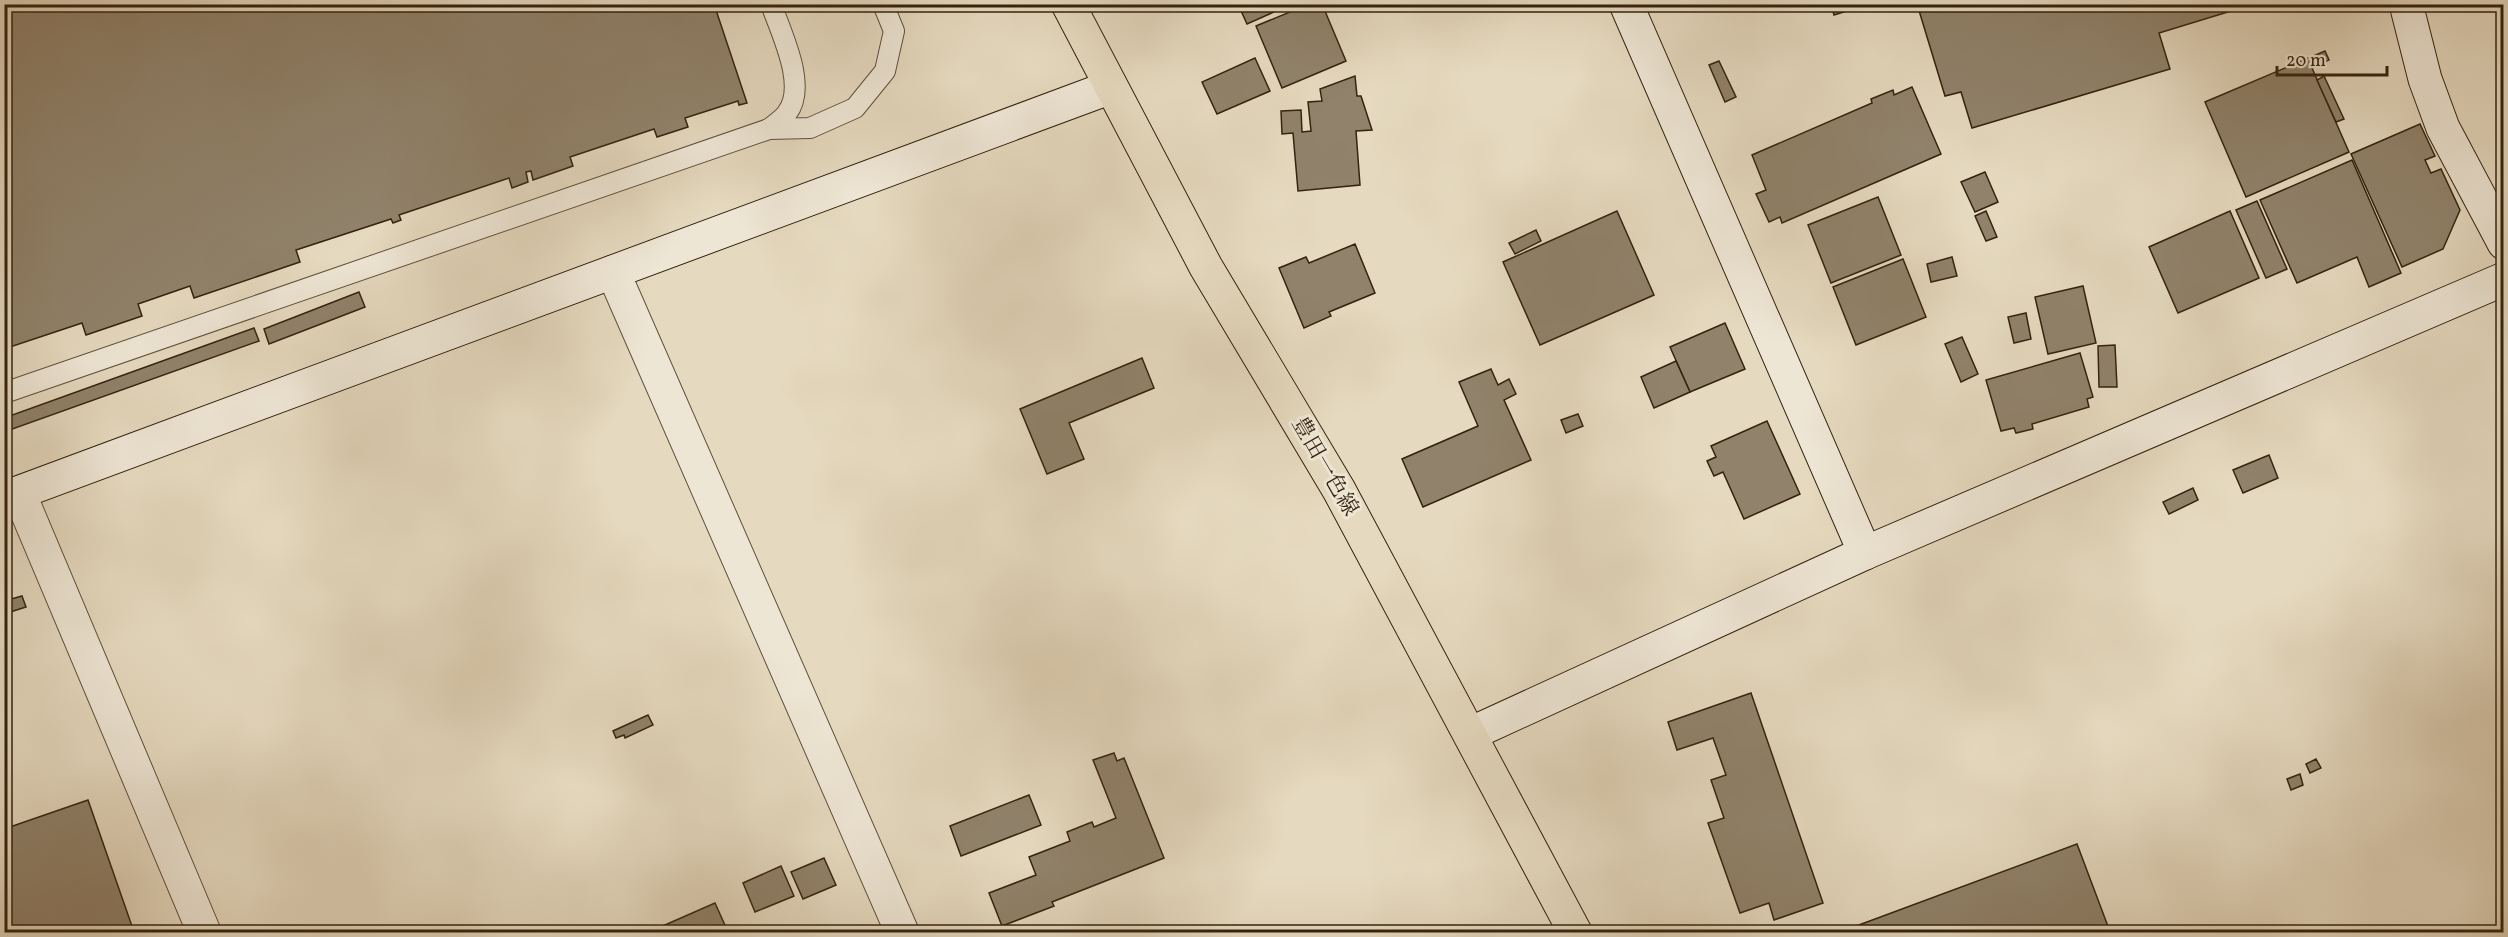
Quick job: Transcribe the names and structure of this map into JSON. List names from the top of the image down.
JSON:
{
  "streets": {
    "main road": ["豊田一色線"]
  },
  "scale_bar": "20 m"
}
